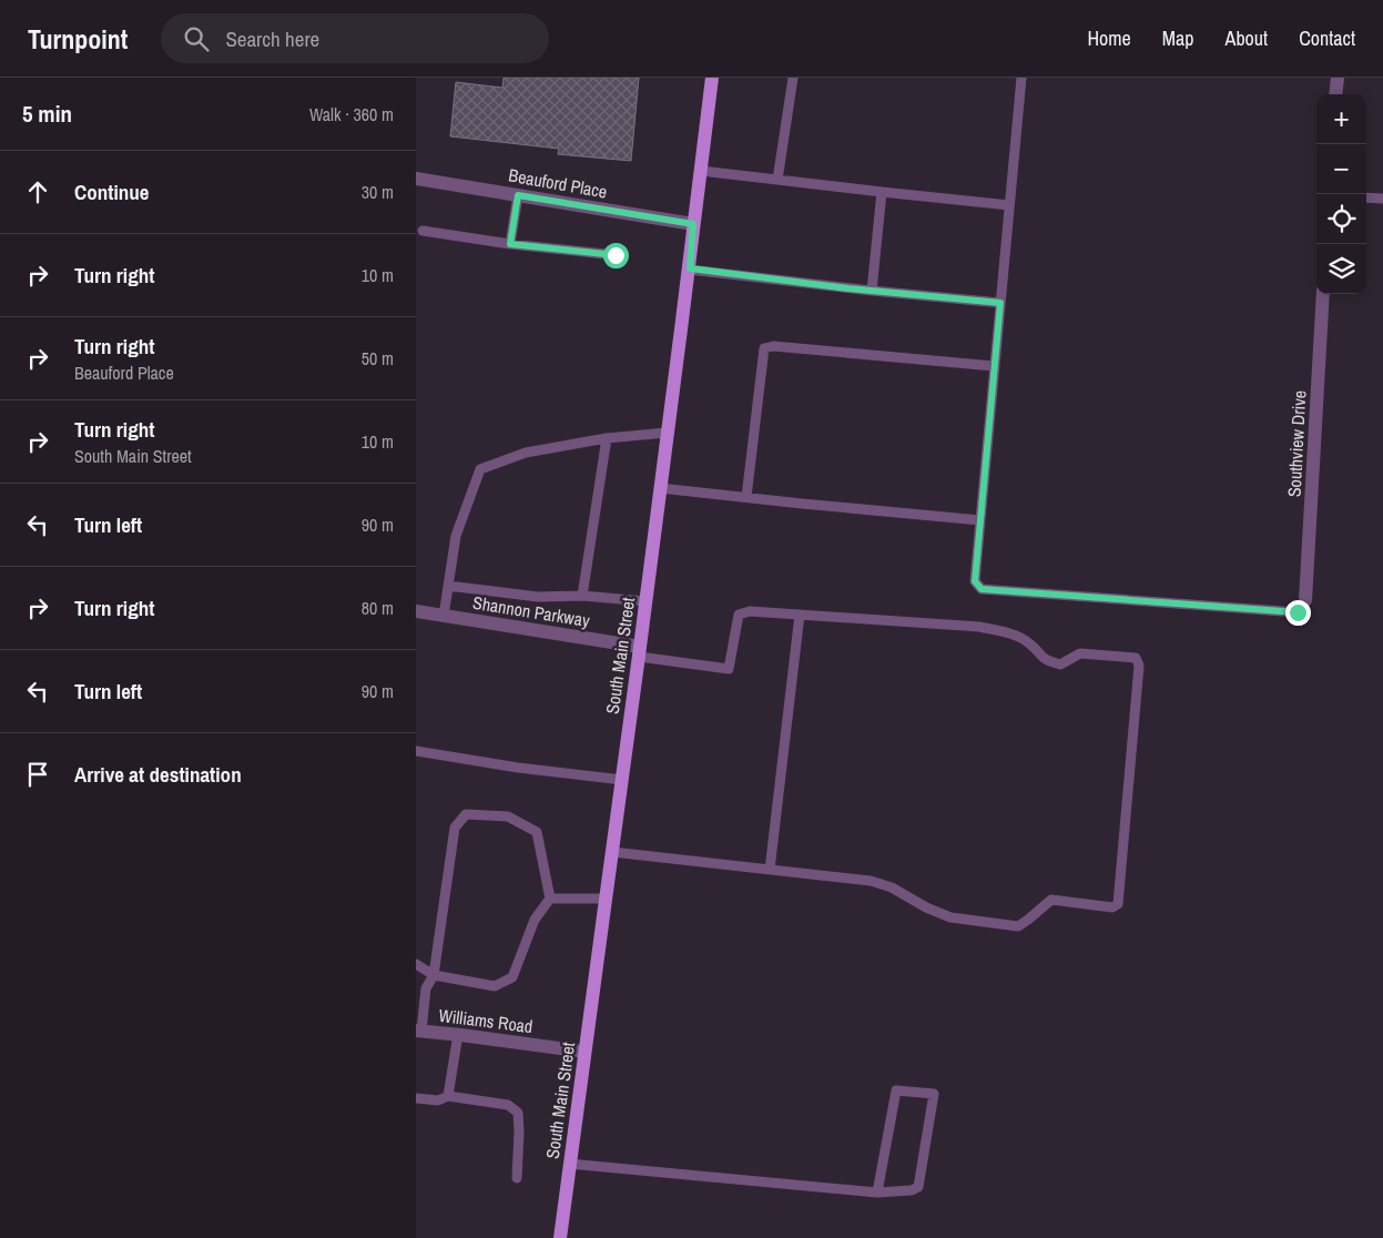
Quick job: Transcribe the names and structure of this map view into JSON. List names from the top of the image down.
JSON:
{
  "streets": {
    "main road": ["South Main Street"],
    "street": [
      "Beauford Place",
      "Southview Drive",
      "Shannon Parkway",
      "Williams Road"
    ]
  },
  "crossings": [
    ["Beauford Place", "South Main Street"],
    ["Shannon Parkway", "South Main Street"],
    ["South Main Street", "Williams Road"]
  ],
  "page": {
    "header": "Turnpoint",
    "search": "Search here",
    "nav": [
      "Home",
      "Map",
      "About",
      "Contact"
    ],
    "heading": ["5 min", "Walk · 360 m"],
    "map_buttons": ["+", "−"],
    "list": [
      ["Continue", "30 m"],
      ["Turn right", "10 m"],
      ["Turn right", "Beauford Place", "50 m"],
      ["Turn right", "South Main Street", "10 m"],
      ["Turn left", "90 m"],
      ["Turn right", "80 m"],
      ["Turn left", "90 m"],
      "Arrive at destination"
    ]
  }
}
